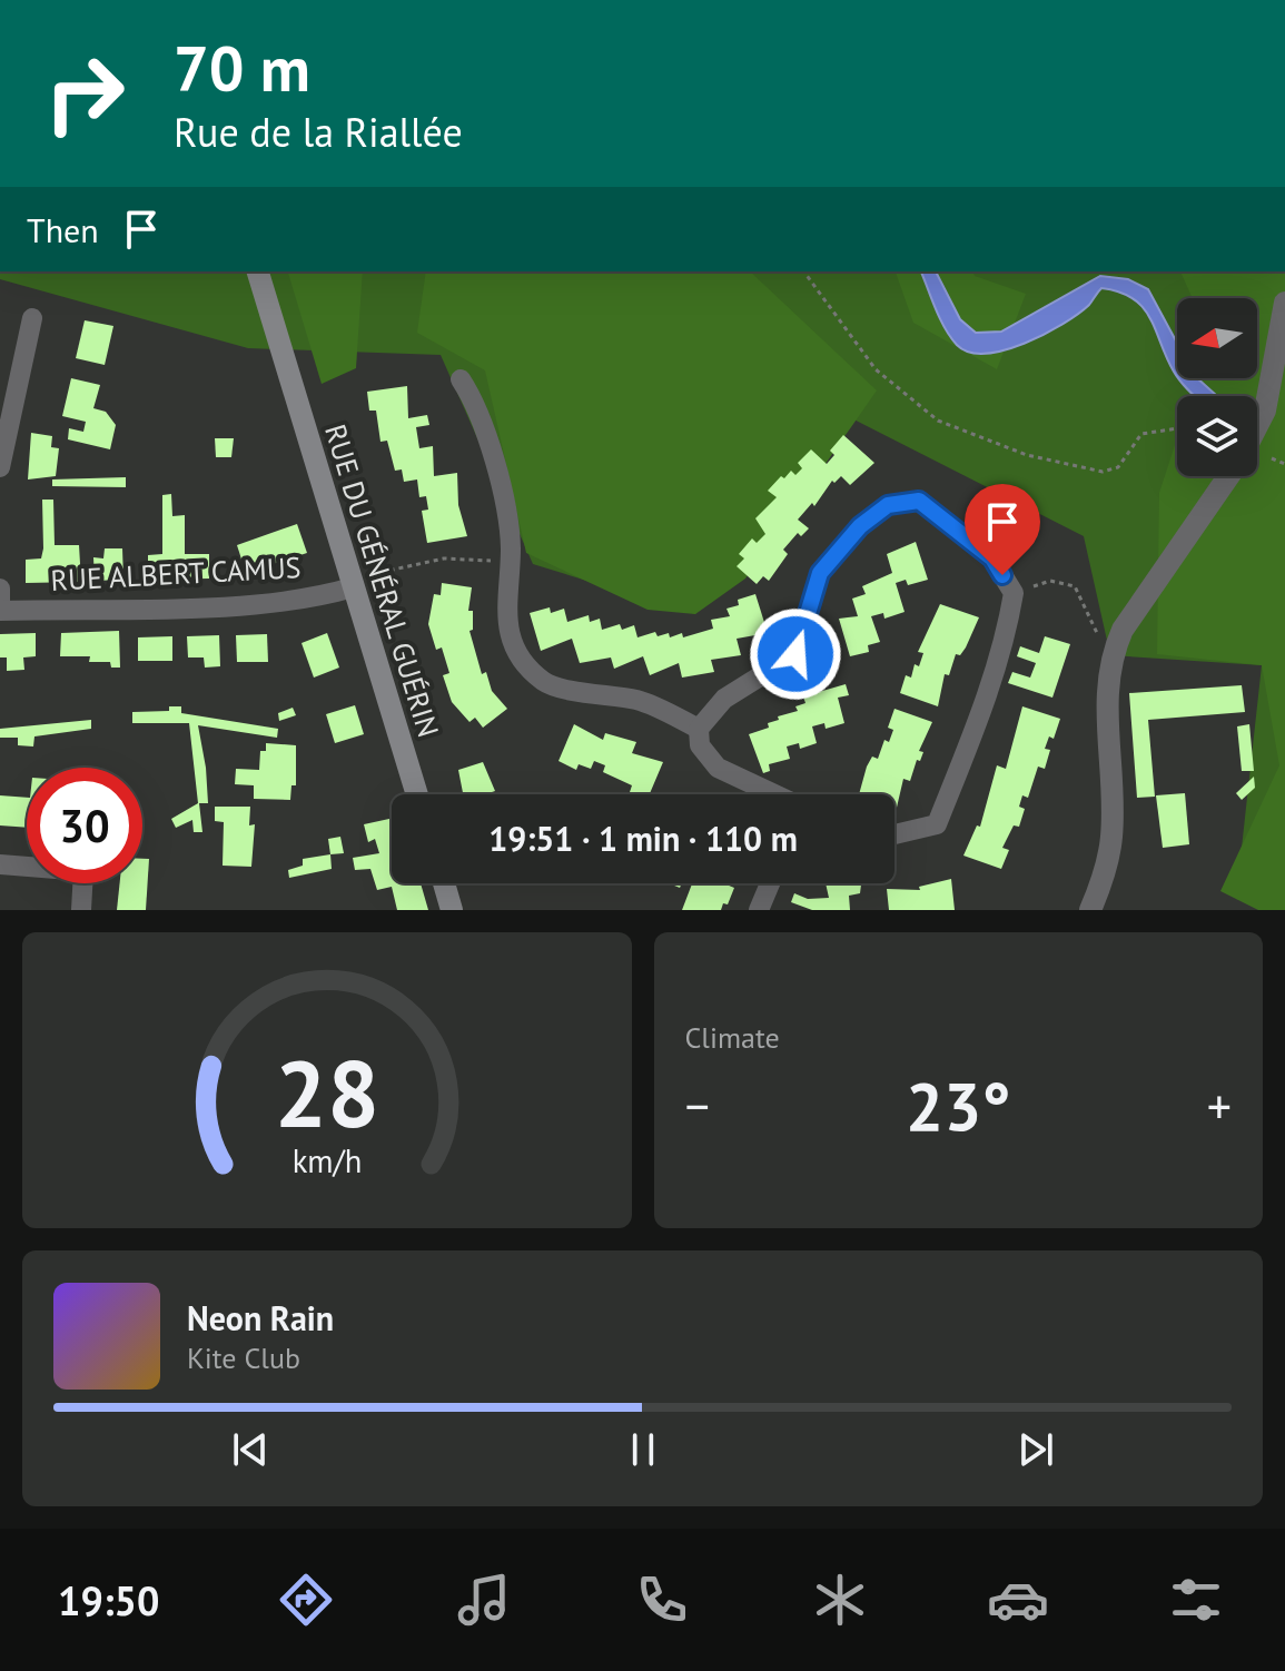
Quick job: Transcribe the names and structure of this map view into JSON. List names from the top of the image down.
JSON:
{
  "streets": {
    "main road": ["RUE DU GÉNÉRAL GUÉRIN"],
    "street": ["RUE ALBERT CAMUS"]
  },
  "crossings": [
    ["RUE ALBERT CAMUS", "RUE DU GÉNÉRAL GUÉRIN"]
  ],
  "north": "left",
  "page": {
    "turn": ["70 m", "Rue de la Riallée"],
    "then": "Then",
    "limit": "30",
    "trip": "19:51 · 1 min · 110 m",
    "tile": "Climate",
    "heat": ["−", "23°", "+"],
    "song": ["Neon Rain", "Kite Club"],
    "tabs": "19:50",
    "gauge": ["28", "km/h"]
  }
}
